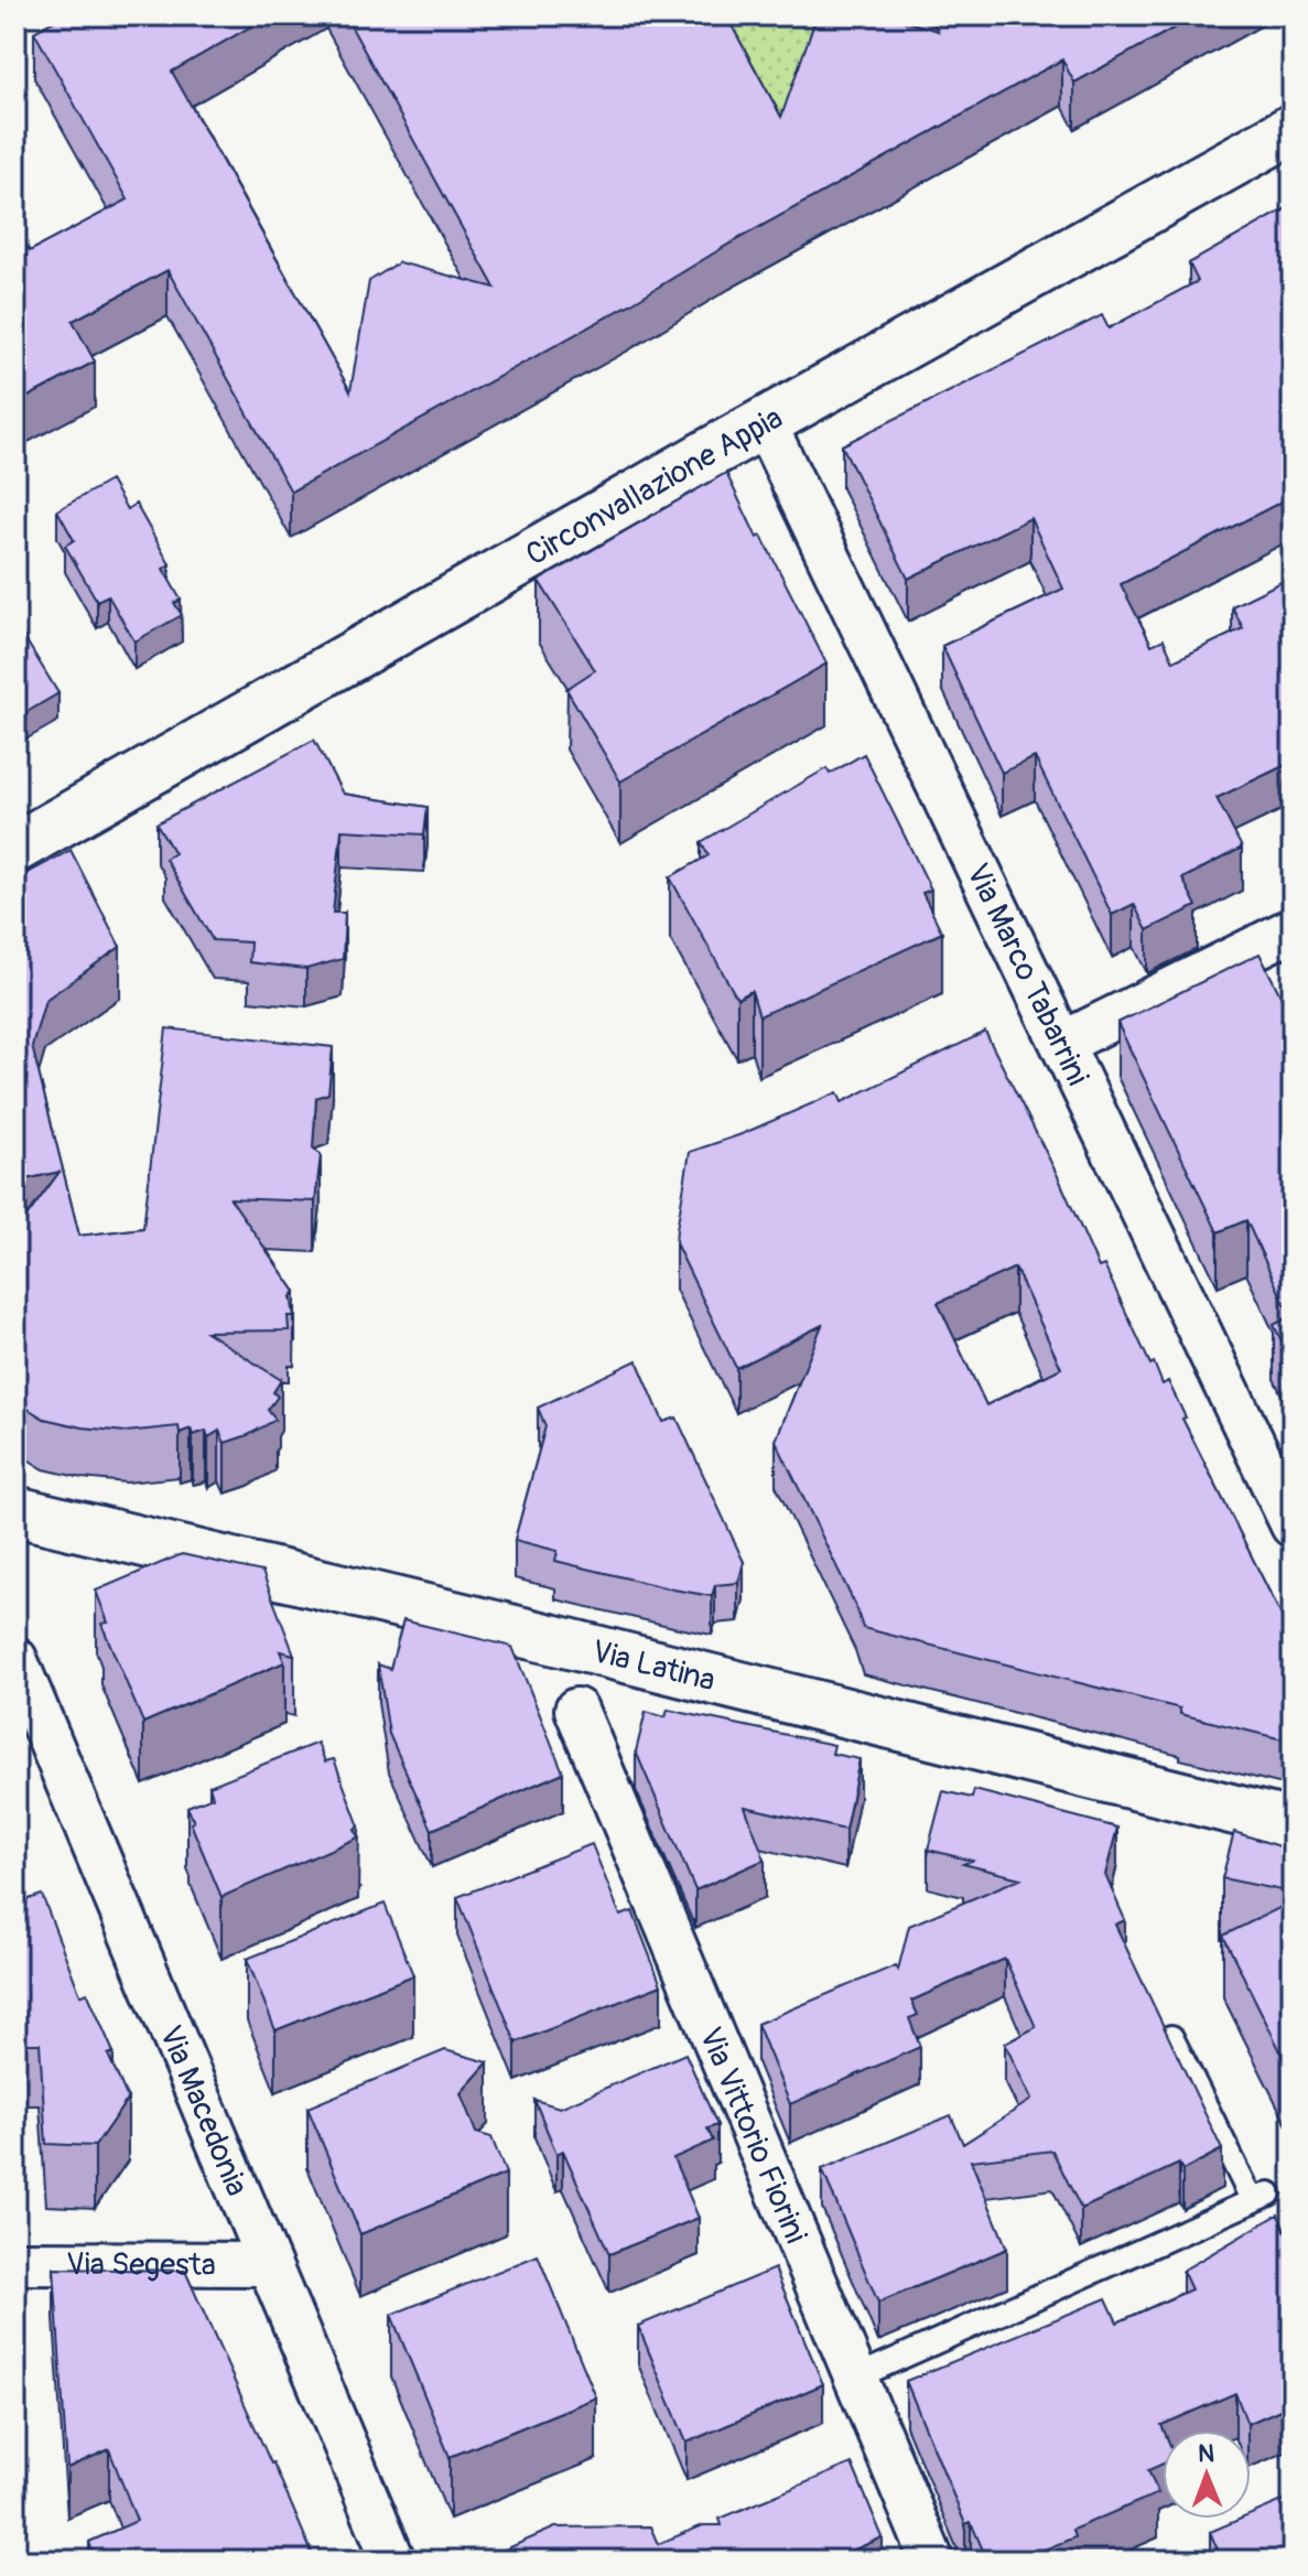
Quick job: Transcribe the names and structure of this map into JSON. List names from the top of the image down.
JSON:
{
  "streets": {
    "street": [
      "Circonvallazione Appia",
      "Via Marco Tabarrini",
      "Via Latina",
      "Via Macedonia",
      "Via Vittorio Fiorini",
      "Via Segesta"
    ]
  },
  "crossings": [
    ["Circonvallazione Appia", "Via Marco Tabarrini"],
    ["Via Macedonia", "Via Segesta"]
  ],
  "north": "top"
}
